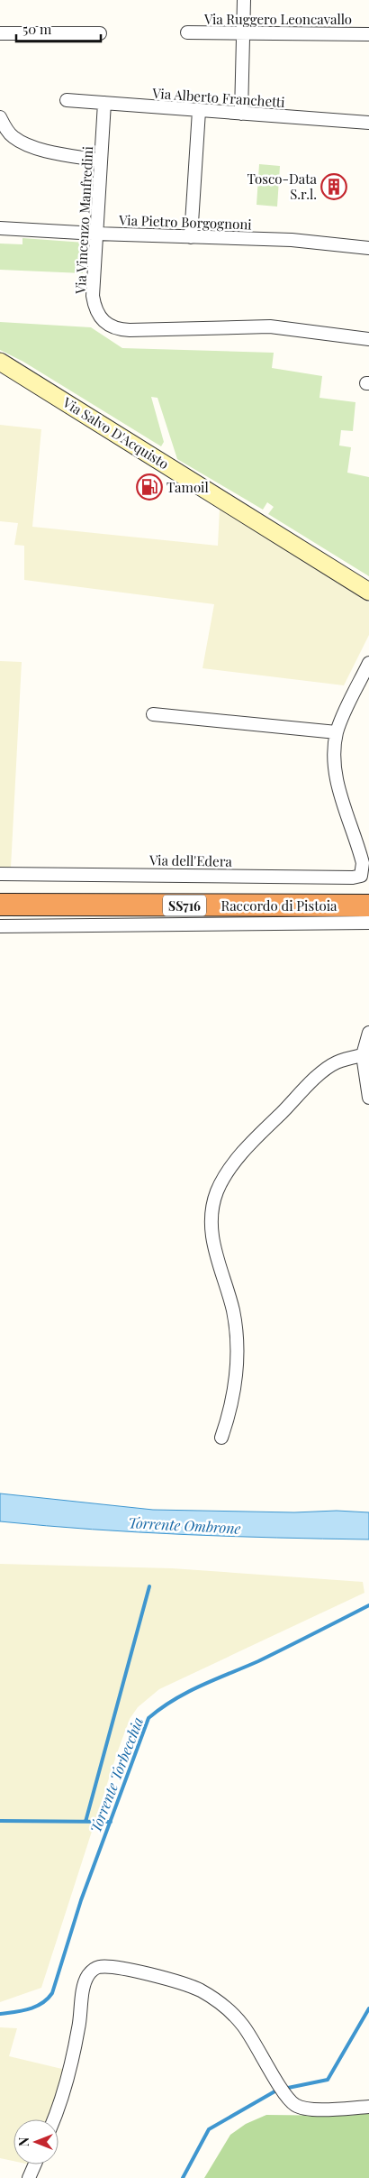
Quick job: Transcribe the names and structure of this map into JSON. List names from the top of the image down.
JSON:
{
  "streets": {
    "highway": ["SS716", "Raccordo di Pistoia"],
    "street": [
      "Via Ruggero Leoncavallo",
      "Via Alberto Franchetti",
      "Via Vincenzo Manfredini",
      "Via Pietro Borgognoni",
      "Via Salvo D'Acquisto",
      "Via dell'Edera"
    ]
  },
  "crossings": [
    ["Via Alberto Franchetti", "Via Vincenzo Manfredini"],
    ["Via Vincenzo Manfredini", "Via Pietro Borgognoni"]
  ],
  "water": ["Torrente Ombrone", "Torrente Torbecchia"],
  "places": {
    "building": ["Tosco-Data S.r.l."],
    "fuel station": ["Tamoil"]
  },
  "scale_bar": "50 m",
  "north": "left"
}
